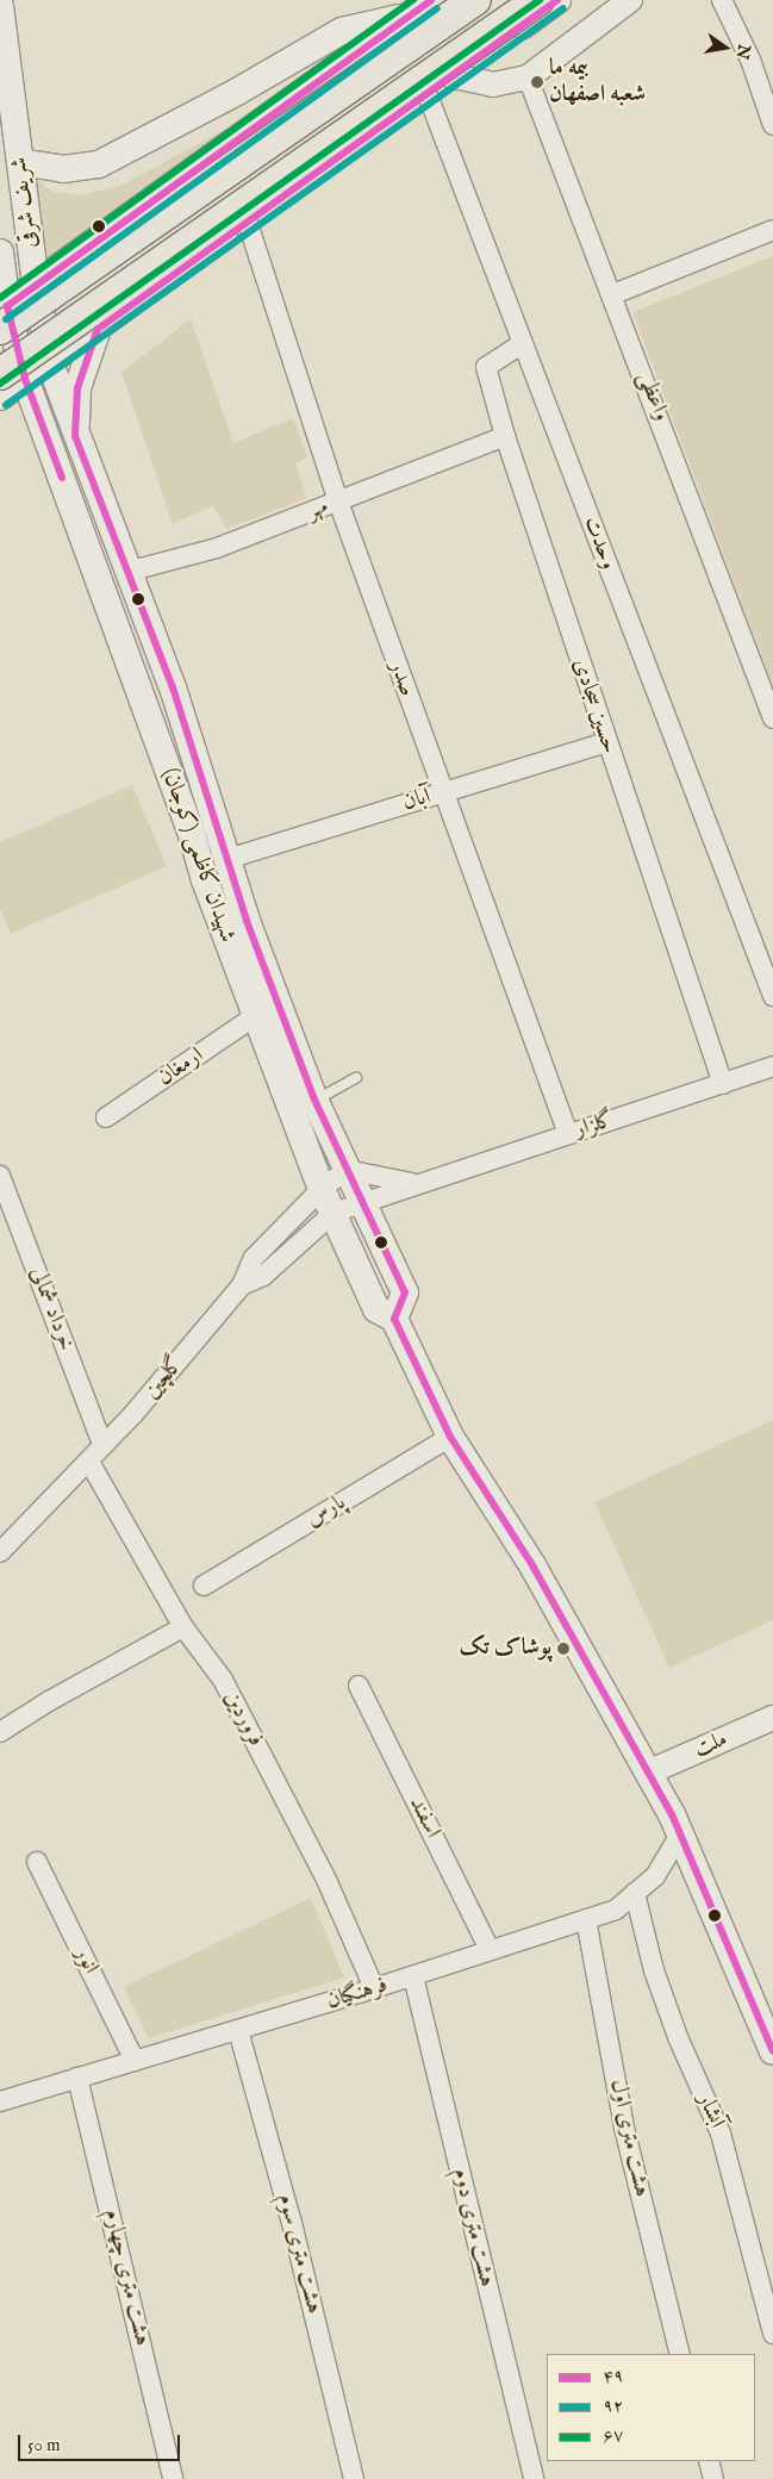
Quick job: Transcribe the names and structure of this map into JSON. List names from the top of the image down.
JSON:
{
  "streets": {
    "main road": ["شریف شرقی", "شهیدان کاظمی (کوجان)"],
    "street": [
      "واعظی",
      "مهر",
      "وحدت",
      "صدر",
      "حسین سجادی",
      "آبان",
      "ارمغان",
      "گلزار",
      "خرداد شمالی",
      "گلچین",
      "پارس",
      "فروردین",
      "ملت",
      "اسفند",
      "انور",
      "فرهنگیان",
      "آبشار",
      "هشت متری اول",
      "هشت متری دوم",
      "هشت متری سوم",
      "هشت متری چهارم"
    ]
  },
  "crossings": [
    ["شریف شرقی", "شهیدان کاظمی (کوجان)"],
    ["مهر", "صدر"],
    ["مهر", "حسین سجادی"],
    ["مهر", "شهیدان کاظمی (کوجان)"],
    ["وحدت", "حسین سجادی"],
    ["صدر", "آبان"],
    ["صدر", "گلزار"],
    ["حسین سجادی", "آبان"],
    ["حسین سجادی", "گلزار"],
    ["آبان", "شهیدان کاظمی (کوجان)"],
    ["شهیدان کاظمی (کوجان)", "ارمغان"],
    ["شهیدان کاظمی (کوجان)", "گلزار"],
    ["شهیدان کاظمی (کوجان)", "گلچین"],
    ["شهیدان کاظمی (کوجان)", "پارس"],
    ["شهیدان کاظمی (کوجان)", "ملت"],
    ["شهیدان کاظمی (کوجان)", "فرهنگیان"],
    ["گلزار", "گلچین"],
    ["خرداد شمالی", "گلچین"],
    ["گلچین", "فروردین"],
    ["فروردین", "فرهنگیان"],
    ["اسفند", "فرهنگیان"],
    ["انور", "فرهنگیان"],
    ["فرهنگیان", "آبشار"],
    ["فرهنگیان", "هشت متری اول"],
    ["فرهنگیان", "هشت متری دوم"],
    ["فرهنگیان", "هشت متری سوم"],
    ["فرهنگیان", "هشت متری چهارم"]
  ],
  "places": ["بیمه ما شعبه اصفهان", "پوشاک تک"],
  "lines": ["transit line ۴۹", "transit line ۶۷", "transit line ۹۲"],
  "legend": ["۴۹", "۹۲", "۶۷"],
  "scale_bar": "50 m",
  "north": "right"
}
